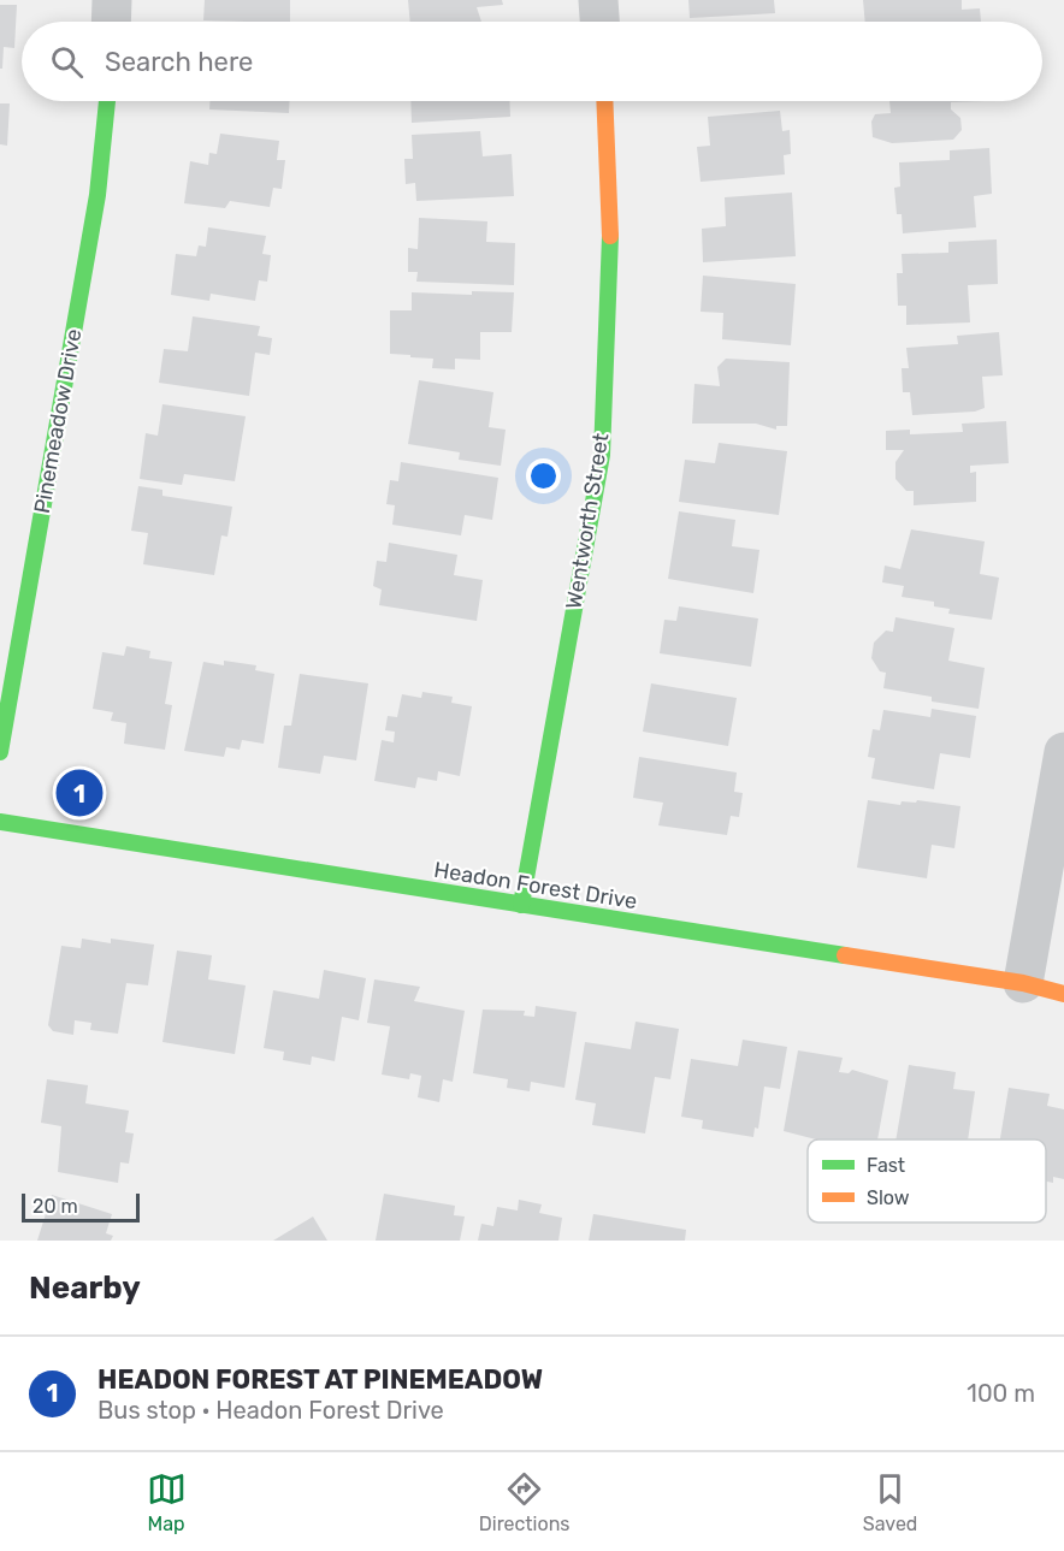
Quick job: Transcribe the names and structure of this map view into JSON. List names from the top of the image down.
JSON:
{
  "streets": {
    "street": ["Pinemeadow Drive", "Wentworth Street", "Headon Forest Drive"]
  },
  "crossings": [
    ["Wentworth Street", "Headon Forest Drive"]
  ],
  "legend": ["Fast", "Slow"],
  "scale_bar": "20 m",
  "page": {
    "search": "Search here",
    "pins": "1",
    "scale": "20 m",
    "heading": "Nearby",
    "list": [
      {
        "mark": "1",
        "name": "HEADON FOREST AT PINEMEADOW",
        "note": "Bus stop · Headon Forest Drive",
        "value": "100 m"
      }
    ],
    "nav": ["Map", "Directions", "Saved"]
  }
}
